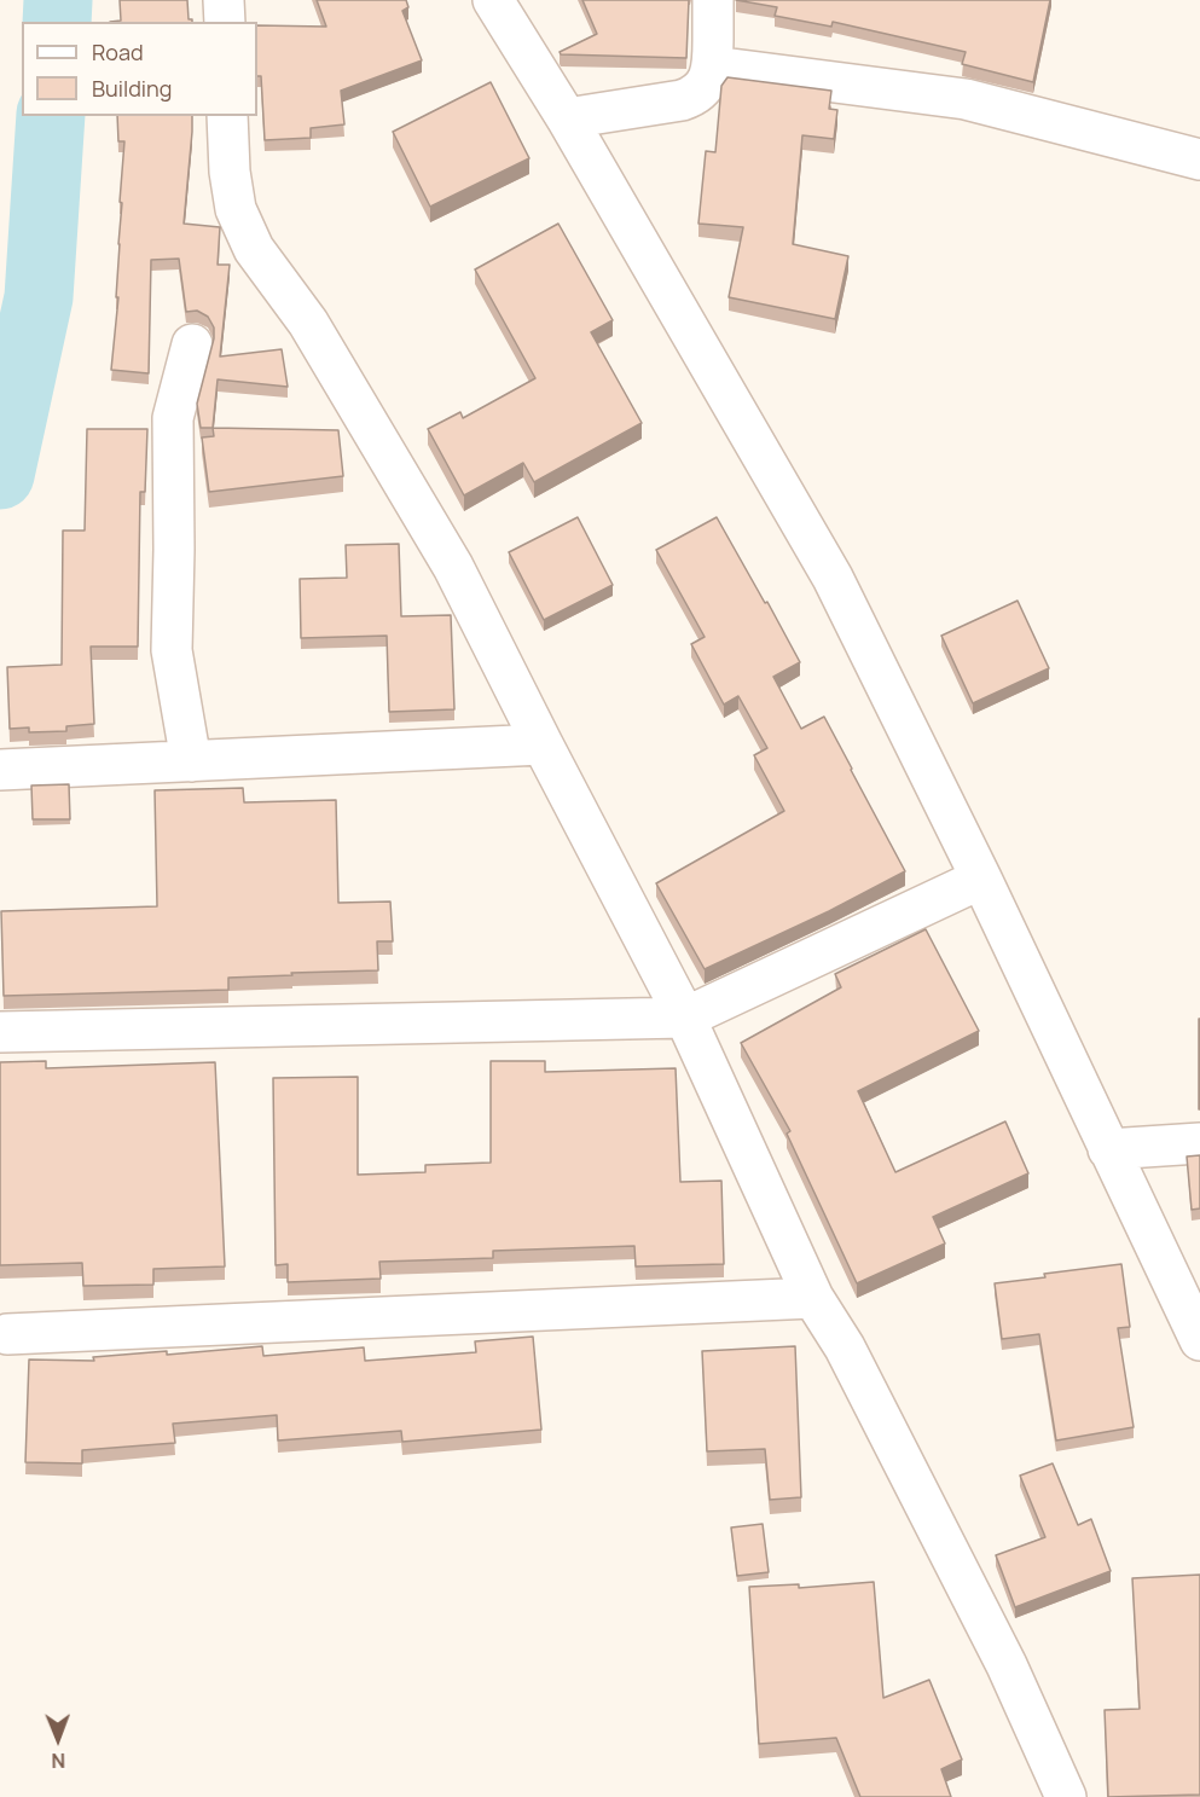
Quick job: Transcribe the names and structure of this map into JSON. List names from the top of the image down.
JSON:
{
  "legend": ["Road", "Building"],
  "north": "bottom"
}
